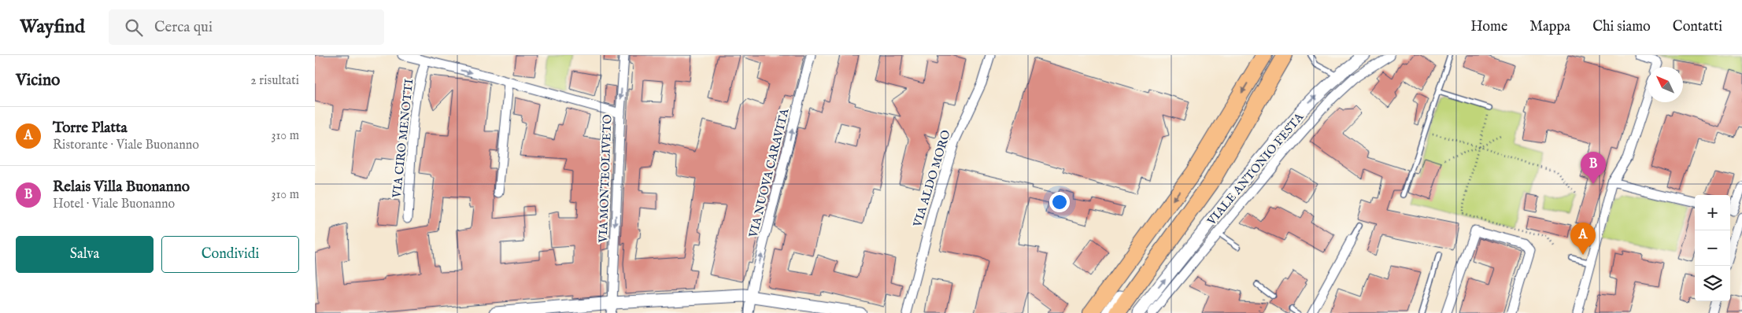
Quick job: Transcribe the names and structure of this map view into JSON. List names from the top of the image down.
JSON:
{
  "streets": {
    "street": [
      "VIA CIRO MENOTTI",
      "VIALE ANTONIO FESTA",
      "VIA NUOVA CARAVITA",
      "VIA MONTEOLIVETO",
      "VIA ALDO MORO"
    ]
  },
  "one_way": ["VIA NUOVA CARAVITA", "VIA MONTEOLIVETO"],
  "north": "top left",
  "page": {
    "header": "Wayfind",
    "search": "Cerca qui",
    "nav": [
      "Home",
      "Mappa",
      "Chi siamo",
      "Contatti"
    ],
    "heading": ["Vicino", "2 risultati"],
    "list": [
      {
        "mark": "A",
        "name": "Torre Platta",
        "note": "Ristorante · Viale Buonanno",
        "value": "310 m"
      },
      {
        "mark": "B",
        "name": "Relais Villa Buonanno",
        "note": "Hotel · Viale Buonanno",
        "value": "310 m"
      }
    ],
    "pins": ["B", "A"],
    "map_buttons": ["+", "−"],
    "buttons": ["Salva", "Condividi"]
  }
}
